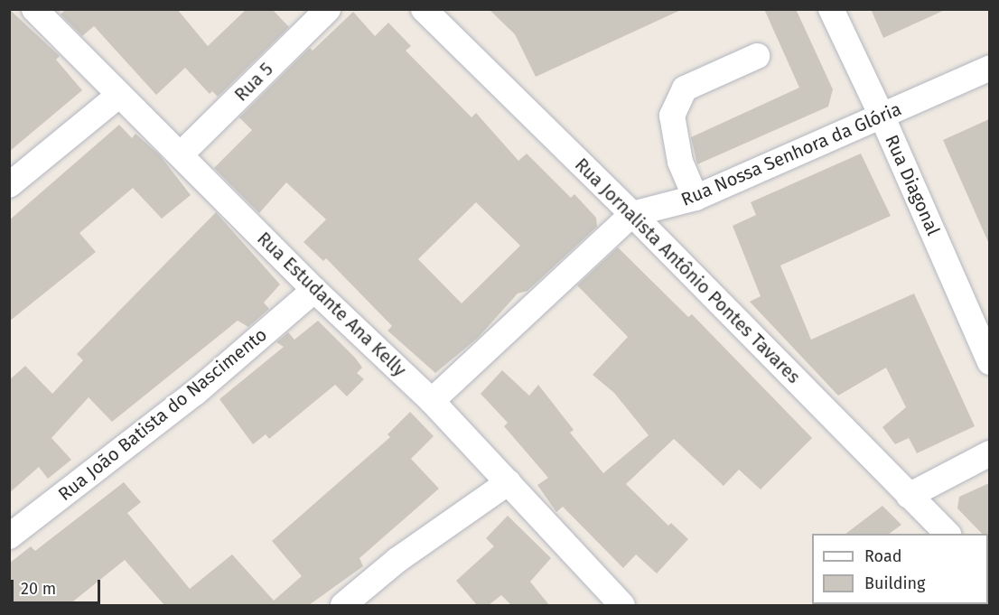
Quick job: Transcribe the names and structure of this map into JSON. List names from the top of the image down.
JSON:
{
  "streets": {
    "street": [
      "Rua 5",
      "Rua Nossa Senhora da Glória",
      "Rua Diagonal",
      "Rua Jornalista Antônio Pontes Tavares",
      "Rua Estudante Ana Kelly",
      "Rua João Batista do Nascimento"
    ]
  },
  "crossings": [
    ["Rua 5", "Rua Estudante Ana Kelly"],
    ["Rua Nossa Senhora da Glória", "Rua Diagonal"],
    ["Rua Nossa Senhora da Glória", "Rua Jornalista Antônio Pontes Tavares"],
    ["Rua Nossa Senhora da Glória", "Rua Estudante Ana Kelly"],
    ["Rua Estudante Ana Kelly", "Rua João Batista do Nascimento"]
  ],
  "legend": ["Road", "Building"],
  "scale_bar": "20 m"
}
